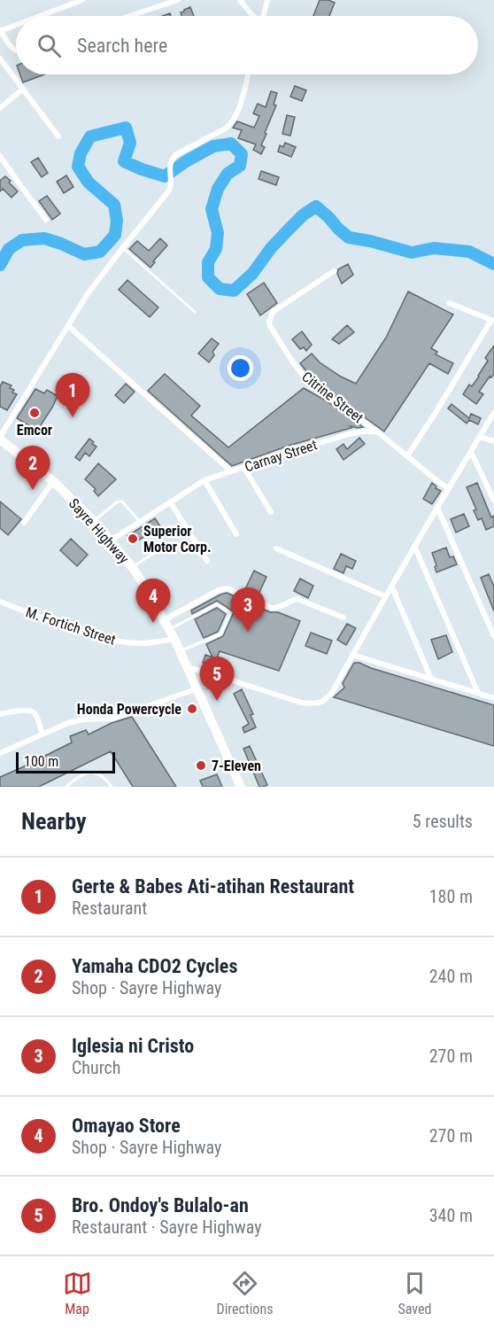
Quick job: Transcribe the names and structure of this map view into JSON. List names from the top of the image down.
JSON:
{
  "streets": {
    "highway": ["Sayre Highway"],
    "street": ["Citrine Street", "Carnay Street", "M. Fortich Street"]
  },
  "crossings": [
    ["Citrine Street", "Carnay Street"],
    ["Carnay Street", "Sayre Highway"],
    ["Sayre Highway", "M. Fortich Street"]
  ],
  "places": [
    "Emcor",
    "Superior Motor Corp.",
    "Honda Powercycle",
    "7-Eleven"
  ],
  "scale_bar": "100 m",
  "page": {
    "search": "Search here",
    "pins": [
      "1",
      "2",
      "4",
      "3",
      "5"
    ],
    "scale": "100 m",
    "heading": ["Nearby", "5 results"],
    "list": [
      {
        "mark": "1",
        "name": "Gerte & Babes Ati-atihan Restaurant",
        "note": "Restaurant",
        "value": "180 m"
      },
      {
        "mark": "2",
        "name": "Yamaha CDO2 Cycles",
        "note": "Shop · Sayre Highway",
        "value": "240 m"
      },
      {
        "mark": "3",
        "name": "Iglesia ni Cristo",
        "note": "Church",
        "value": "270 m"
      },
      {
        "mark": "4",
        "name": "Omayao Store",
        "note": "Shop · Sayre Highway",
        "value": "270 m"
      },
      {
        "mark": "5",
        "name": "Bro. Ondoy's Bulalo-an",
        "note": "Restaurant · Sayre Highway",
        "value": "340 m"
      }
    ],
    "nav": ["Map", "Directions", "Saved"]
  }
}
